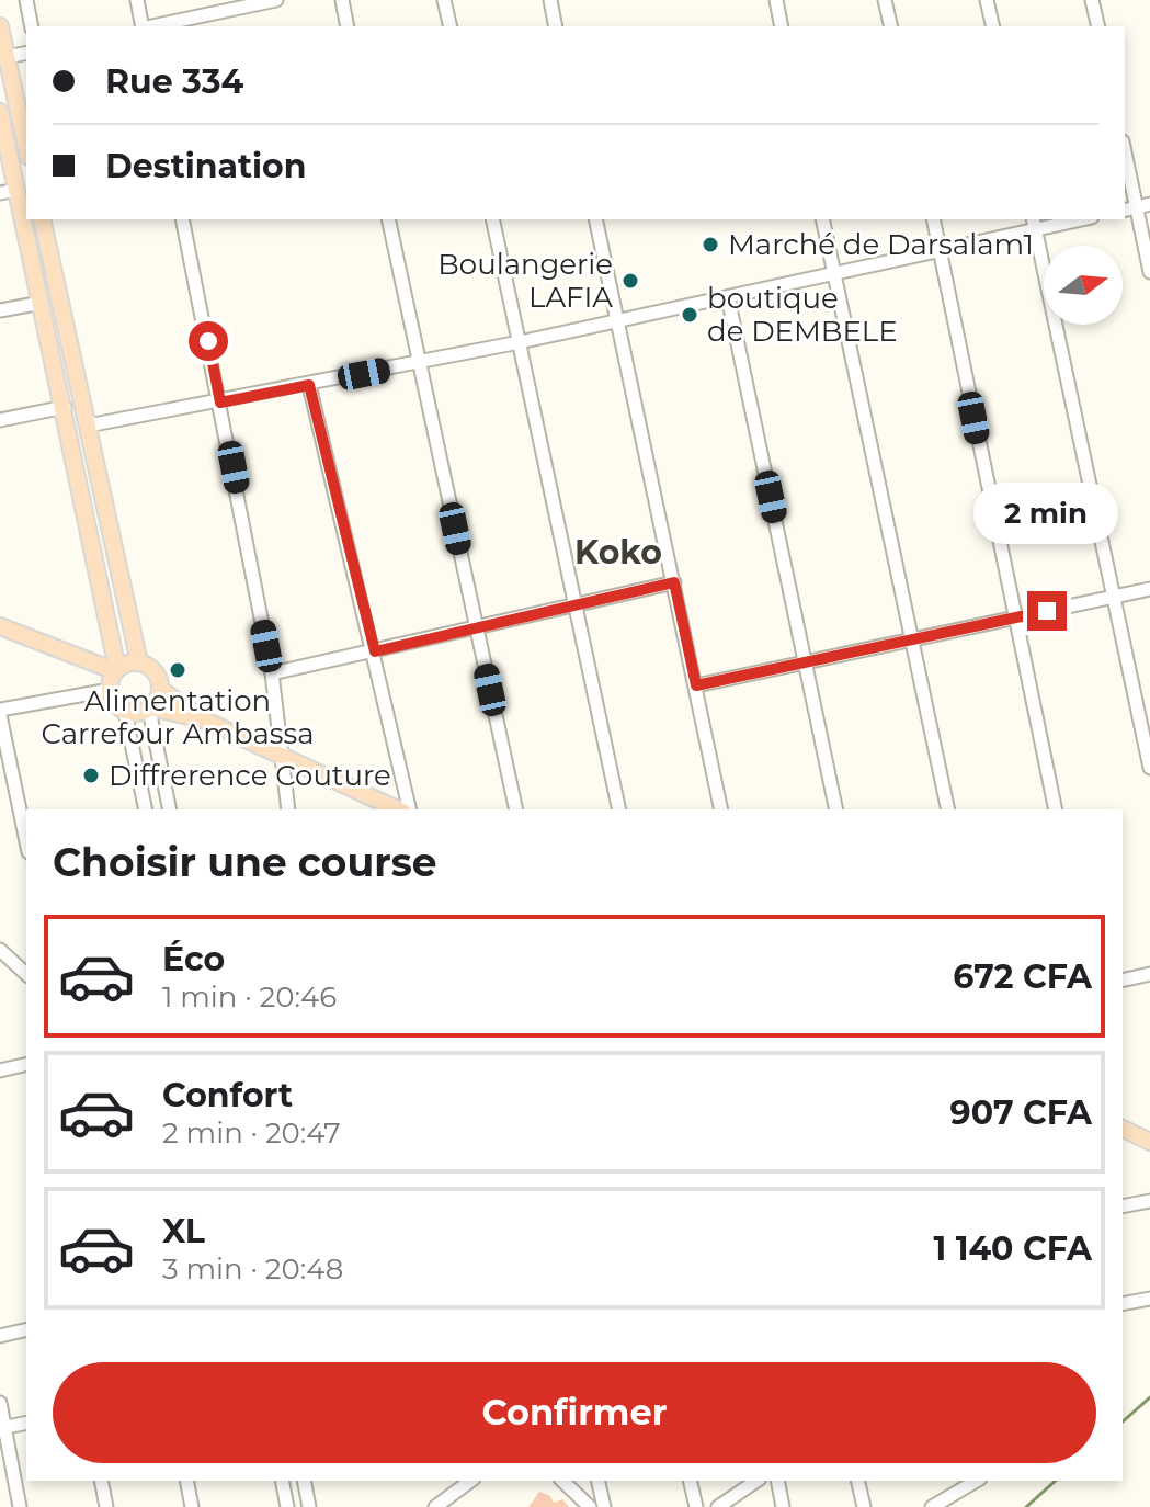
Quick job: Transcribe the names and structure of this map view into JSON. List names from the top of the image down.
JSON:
{
  "districts": ["Koko"],
  "places": [
    "Marché de Darsalam1",
    "Boulangerie LAFIA",
    "boutique de DEMBELE",
    "Alimentation Carrefour Ambassa",
    "Diffrerence Couture"
  ],
  "north": "right",
  "page": {
    "banner": ["Rue 334", "Destination"],
    "bubble": "2 min",
    "heading": "Choisir une course",
    "list": [
      {
        "name": "Éco",
        "note": "1 min · 20:46",
        "value": "672 CFA"
      },
      {
        "name": "Confort",
        "note": "2 min · 20:47",
        "value": "907 CFA"
      },
      {
        "name": "XL",
        "note": "3 min · 20:48",
        "value": "1 140 CFA"
      }
    ],
    "buttons": "Confirmer"
  }
}
